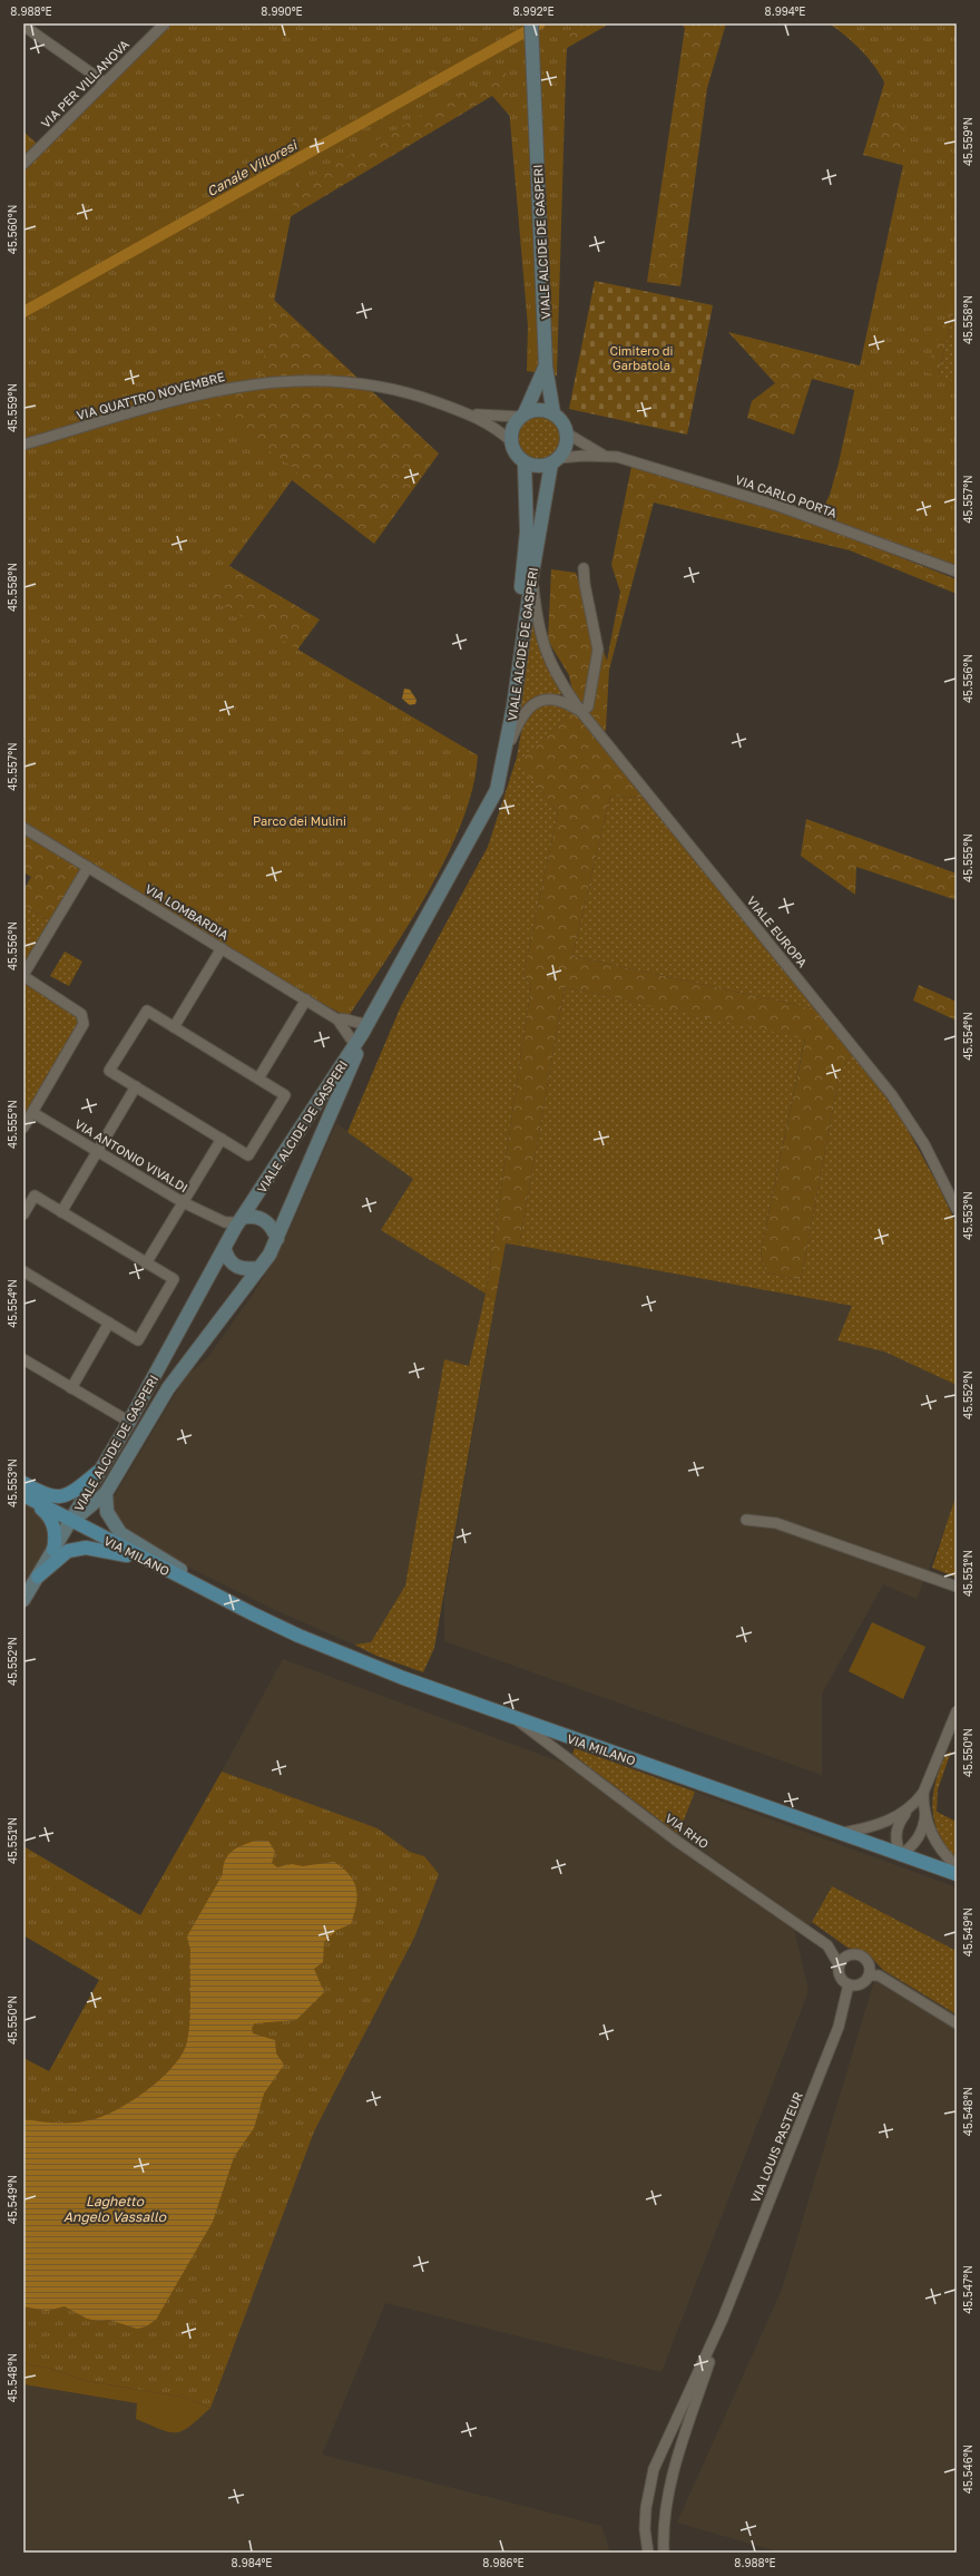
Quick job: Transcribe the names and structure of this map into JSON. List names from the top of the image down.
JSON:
{
  "streets": {
    "main road": ["VIA MILANO"],
    "street": [
      "VIA PER VILLANOVA",
      "VIALE ALCIDE DE GASPERI",
      "VIA QUATTRO NOVEMBRE",
      "VIA CARLO PORTA",
      "VIA LOMBARDIA",
      "VIALE EUROPA",
      "VIA ANTONIO VIVALDI",
      "VIA RHO",
      "VIA LOUIS PASTEUR"
    ]
  },
  "crossings": [
    ["VIALE ALCIDE DE GASPERI", "VIA LOMBARDIA"],
    ["VIALE ALCIDE DE GASPERI", "VIALE EUROPA"],
    ["VIALE ALCIDE DE GASPERI", "VIA ANTONIO VIVALDI"],
    ["VIALE ALCIDE DE GASPERI", "VIA MILANO"],
    ["VIA MILANO", "VIA RHO"],
    ["VIA RHO", "VIA LOUIS PASTEUR"]
  ],
  "water": ["Canale Villoresi", "Laghetto Angelo Vassallo"],
  "parks": ["Cimitero di Garbatola", "Parco dei Mulini"],
  "coordinates": [
    "8.988°E",
    "8.990°E",
    "8.992°E",
    "8.994°E",
    "45.559°N",
    "45.560°N",
    "45.558°N",
    "45.557°N",
    "45.556°N",
    "45.555°N",
    "45.554°N",
    "45.553°N",
    "45.552°N",
    "45.551°N",
    "45.550°N",
    "45.549°N",
    "45.548°N",
    "45.547°N",
    "45.546°N",
    "8.984°E",
    "8.986°E"
  ]
}
